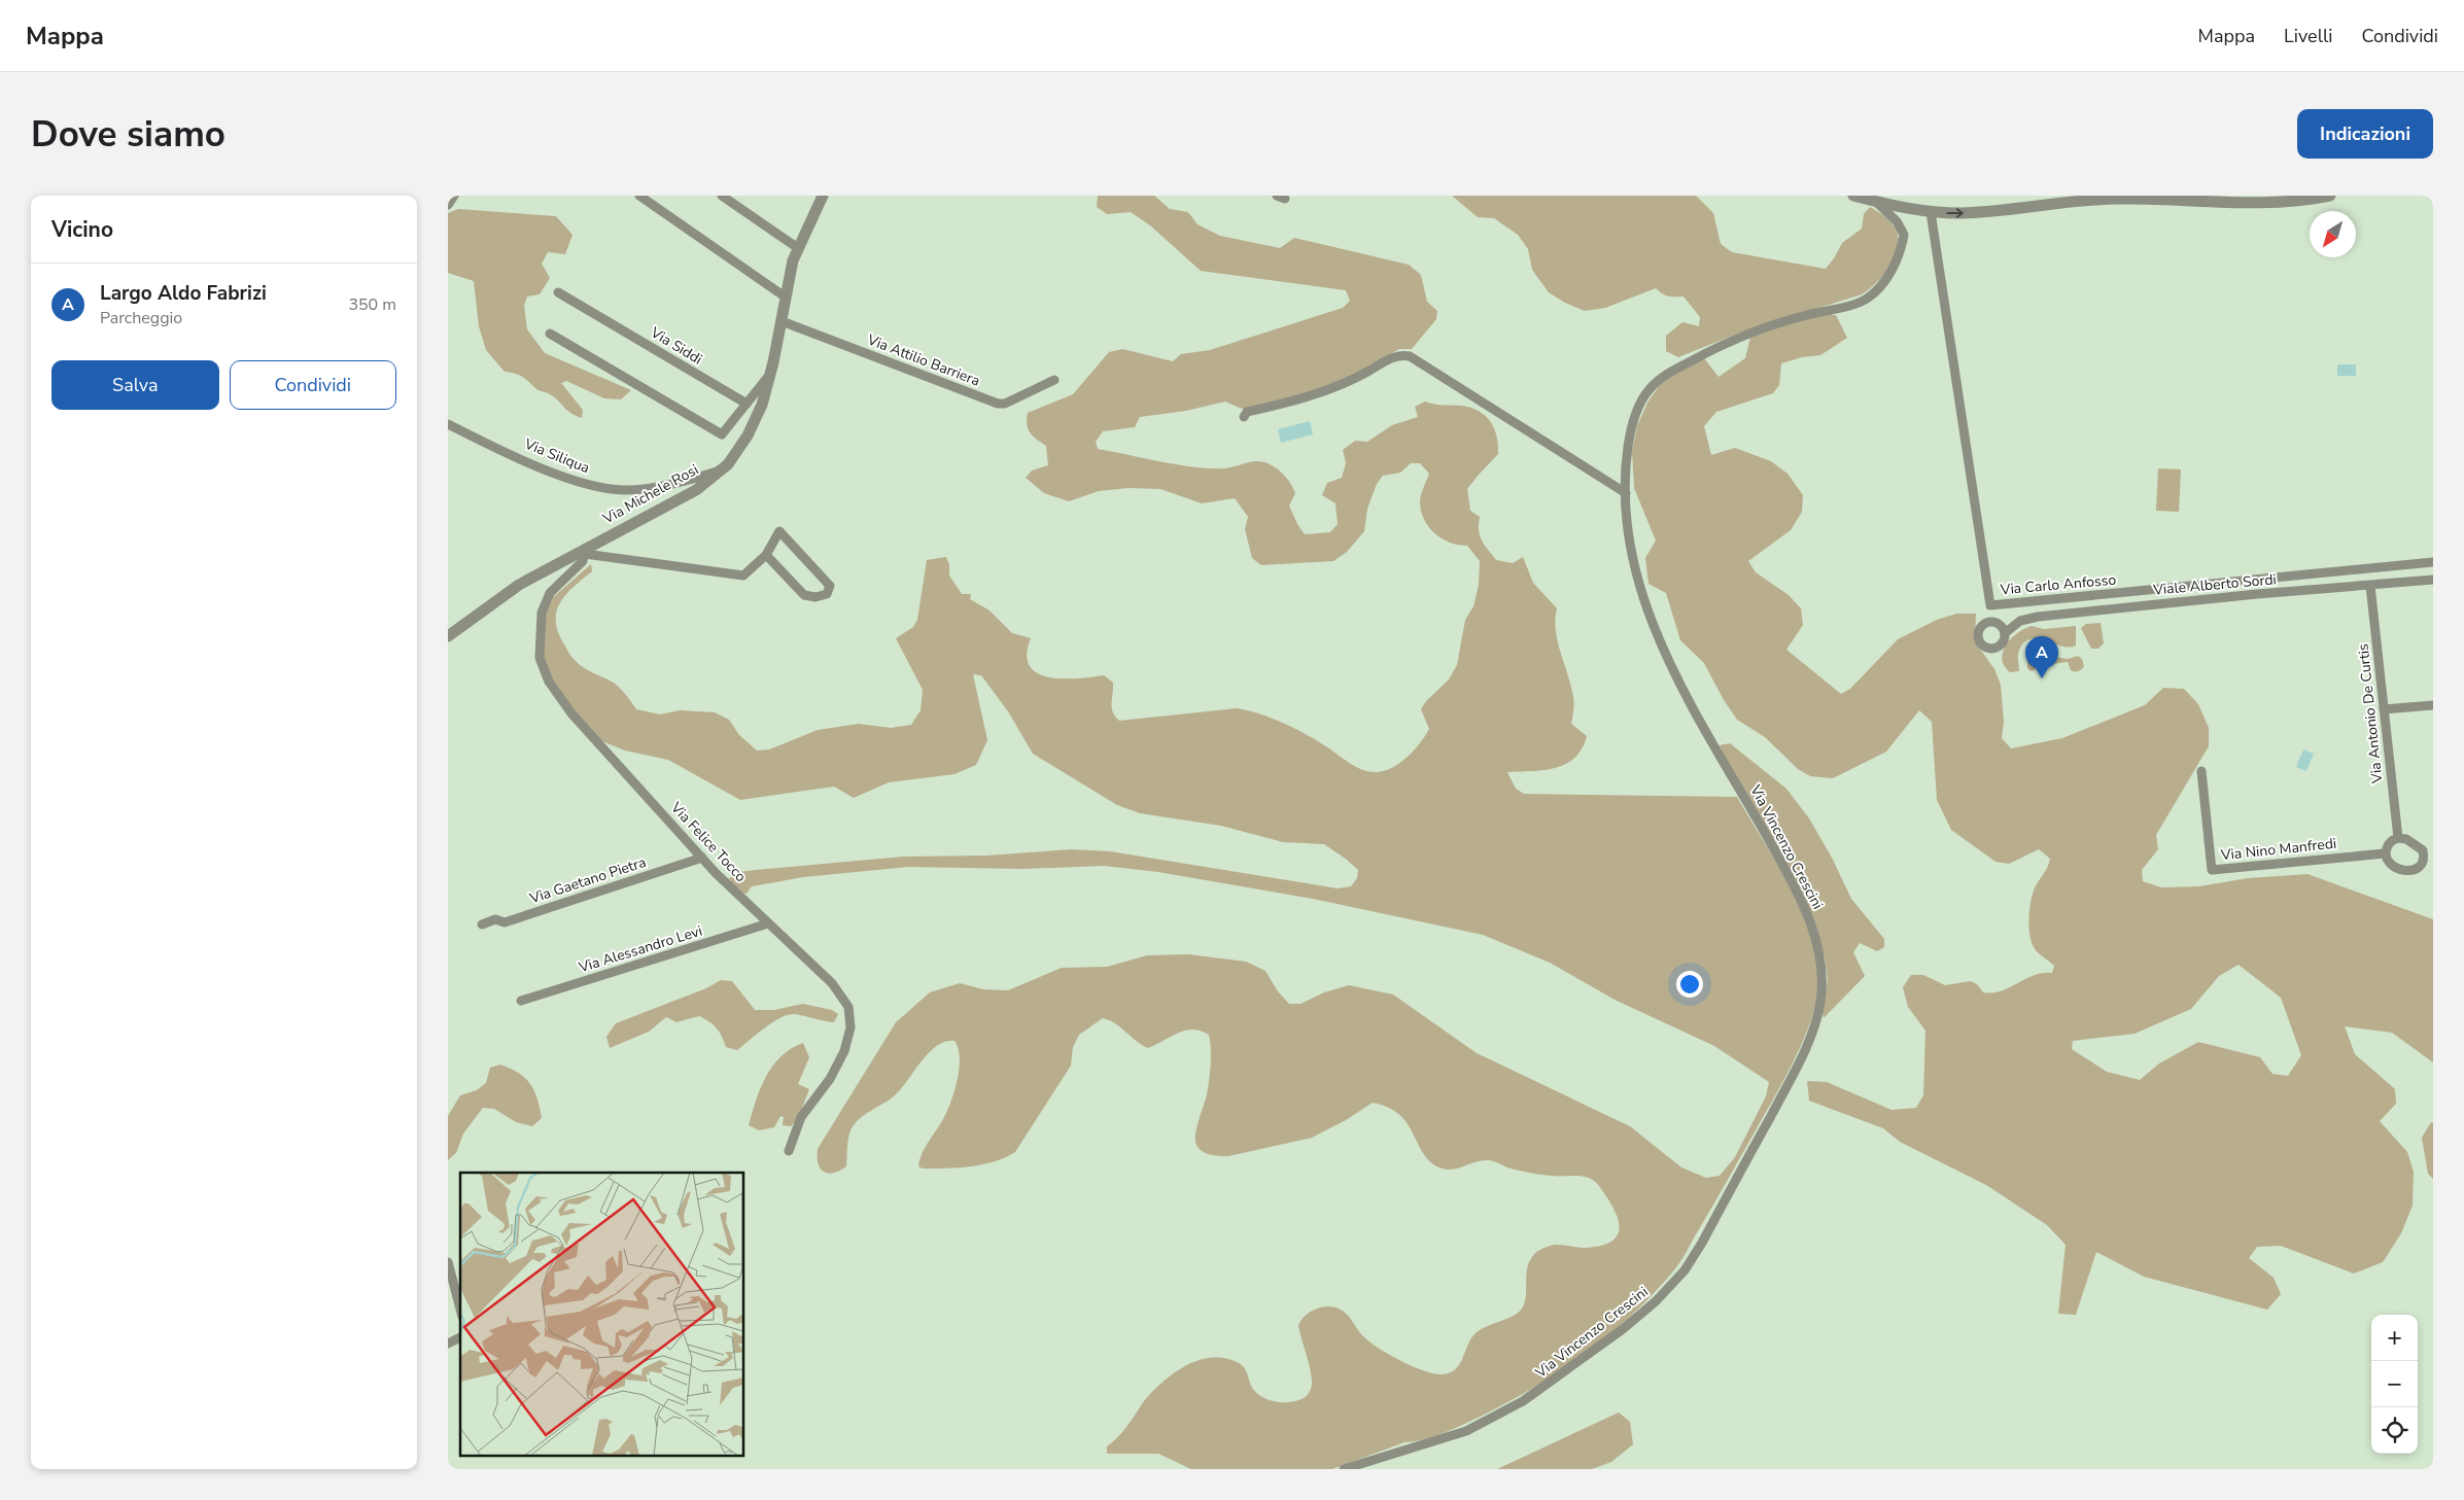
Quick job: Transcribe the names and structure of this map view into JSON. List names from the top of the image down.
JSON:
{
  "streets": {
    "street": [
      "Via Siddi",
      "Via Attilio Barriera",
      "Via Siliqua",
      "Via Michele Rosi",
      "Via Carlo Anfosso",
      "Viale Alberto Sordi",
      "Via Antonio De Curtis",
      "Via Felice Tocco",
      "Via Vincenzo Crescini",
      "Via Nino Manfredi",
      "Via Gaetano Pietra",
      "Via Alessandro Levi"
    ]
  },
  "crossings": [
    ["Via Attilio Barriera", "Via Michele Rosi"],
    ["Via Siliqua", "Via Michele Rosi"],
    ["Via Michele Rosi", "Via Felice Tocco"],
    ["Viale Alberto Sordi", "Via Antonio De Curtis"],
    ["Via Antonio De Curtis", "Via Nino Manfredi"],
    ["Via Felice Tocco", "Via Gaetano Pietra"],
    ["Via Felice Tocco", "Via Alessandro Levi"]
  ],
  "north": "bottom left",
  "page": {
    "header": "Mappa",
    "nav": ["Mappa", "Livelli", "Condividi"],
    "buttons": [
      "Indicazioni",
      ["Salva", "Condividi"]
    ],
    "title": "Dove siamo",
    "heading": "Vicino",
    "list": [
      {
        "mark": "A",
        "name": "Largo Aldo Fabrizi",
        "note": "Parcheggio",
        "value": "350 m"
      }
    ],
    "pins": "A",
    "map_buttons": ["+", "−"]
  }
}
